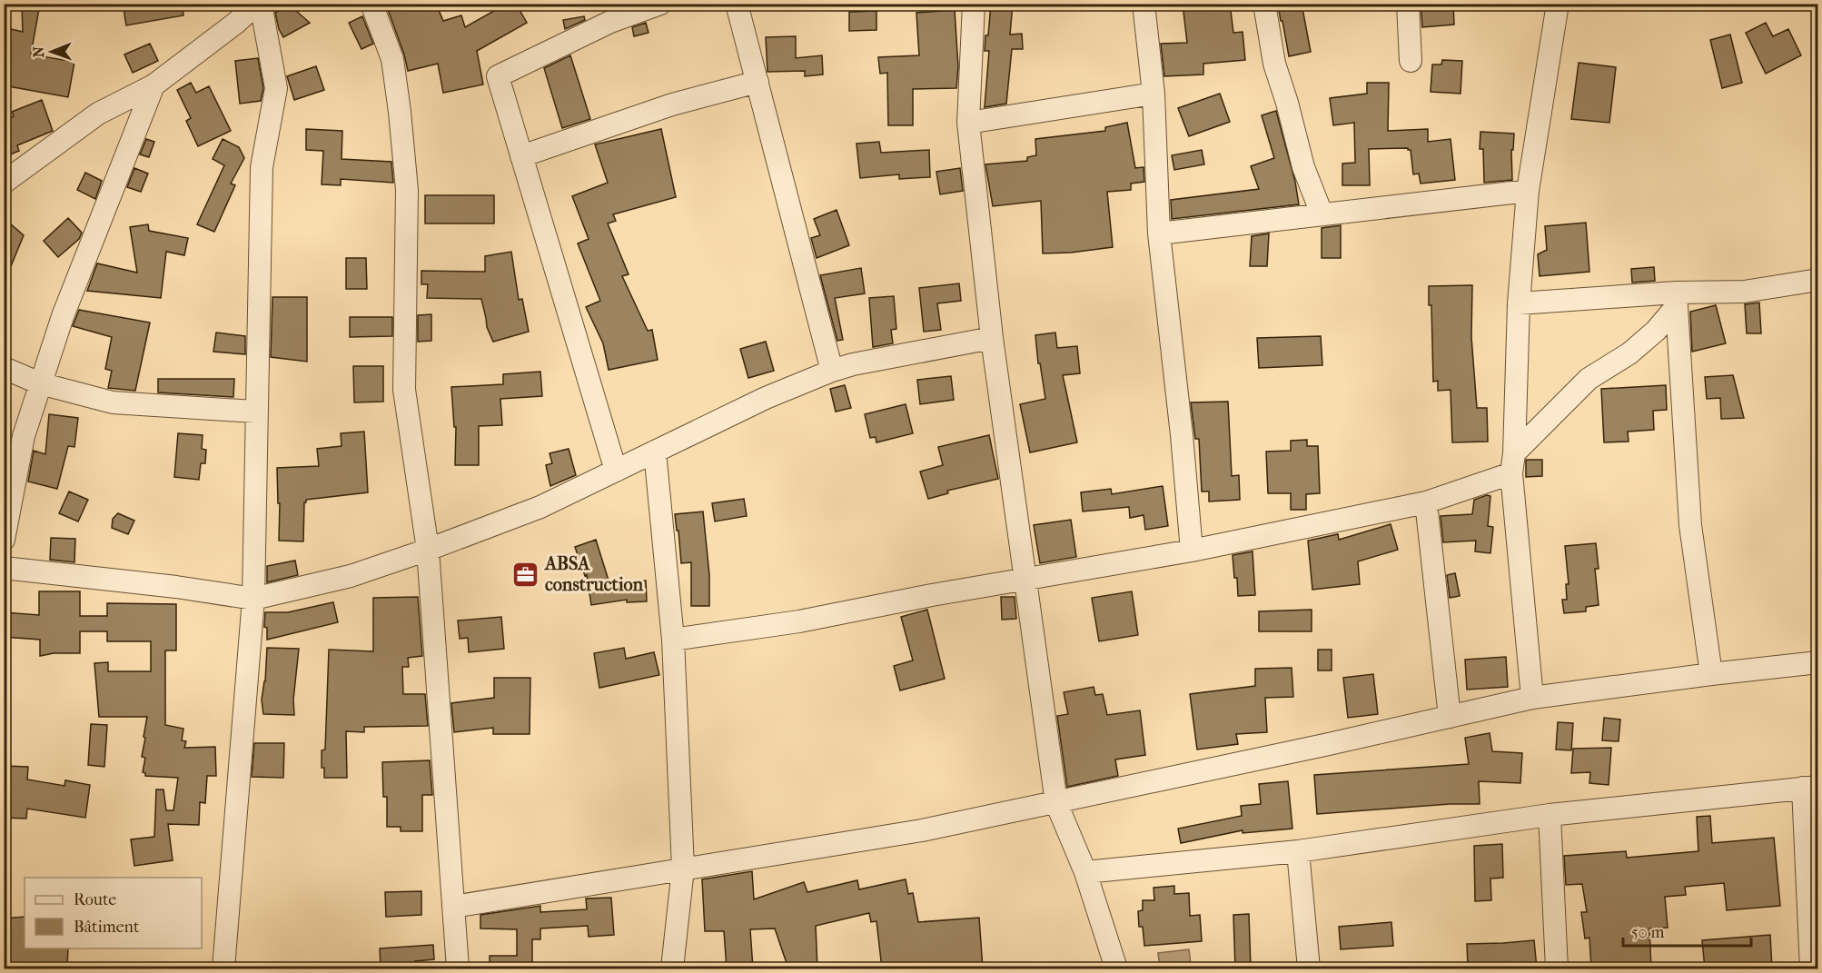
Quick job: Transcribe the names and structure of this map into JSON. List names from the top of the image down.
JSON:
{
  "places": {
    "office": ["ABSA construction"]
  },
  "legend": ["Route", "Bâtiment"],
  "scale_bar": "50 m",
  "north": "left"
}
